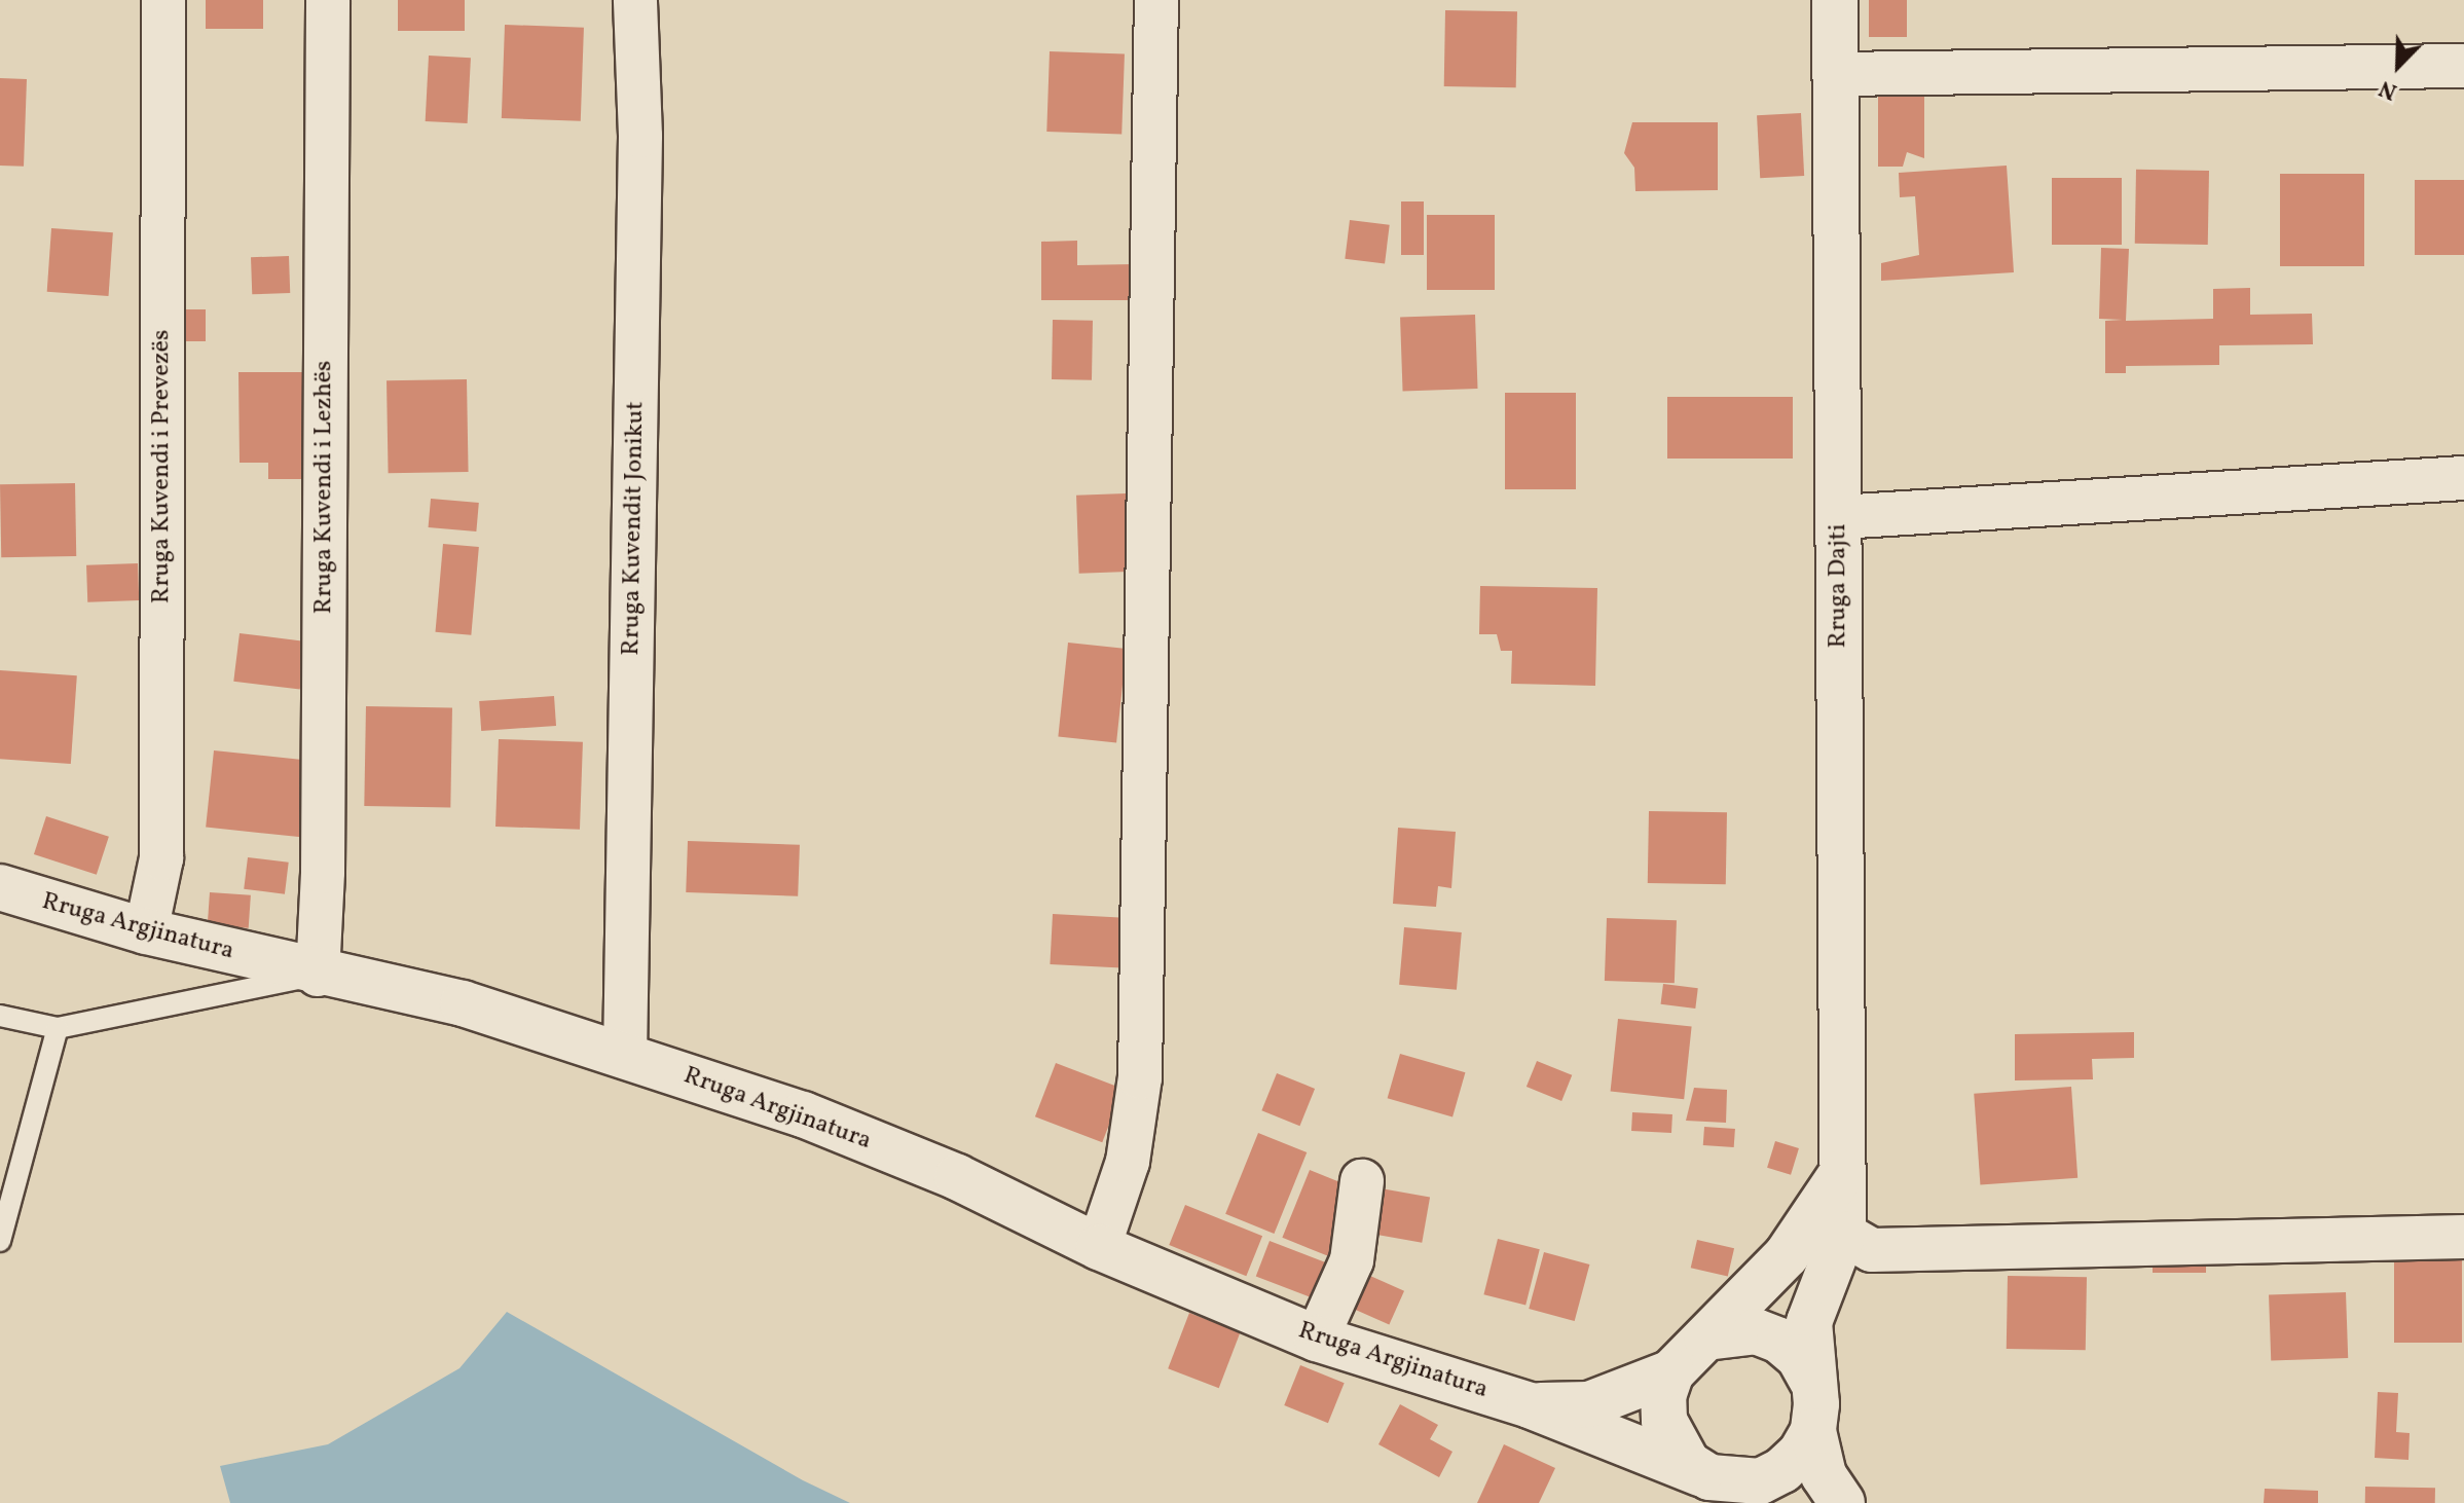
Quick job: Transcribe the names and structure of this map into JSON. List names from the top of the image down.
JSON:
{
  "streets": {
    "street": [
      "Rruga Kuvendi i Prevezës",
      "Rruga Kuvendi i Lezhës",
      "Rruga Kuvendit Jonikut",
      "Rruga Dajti",
      "Rruga Argjinatura"
    ]
  },
  "crossings": [
    ["Rruga Kuvendi i Prevezës", "Rruga Argjinatura"],
    ["Rruga Kuvendi i Lezhës", "Rruga Argjinatura"],
    ["Rruga Kuvendit Jonikut", "Rruga Argjinatura"]
  ],
  "north": "bottom left"
}
